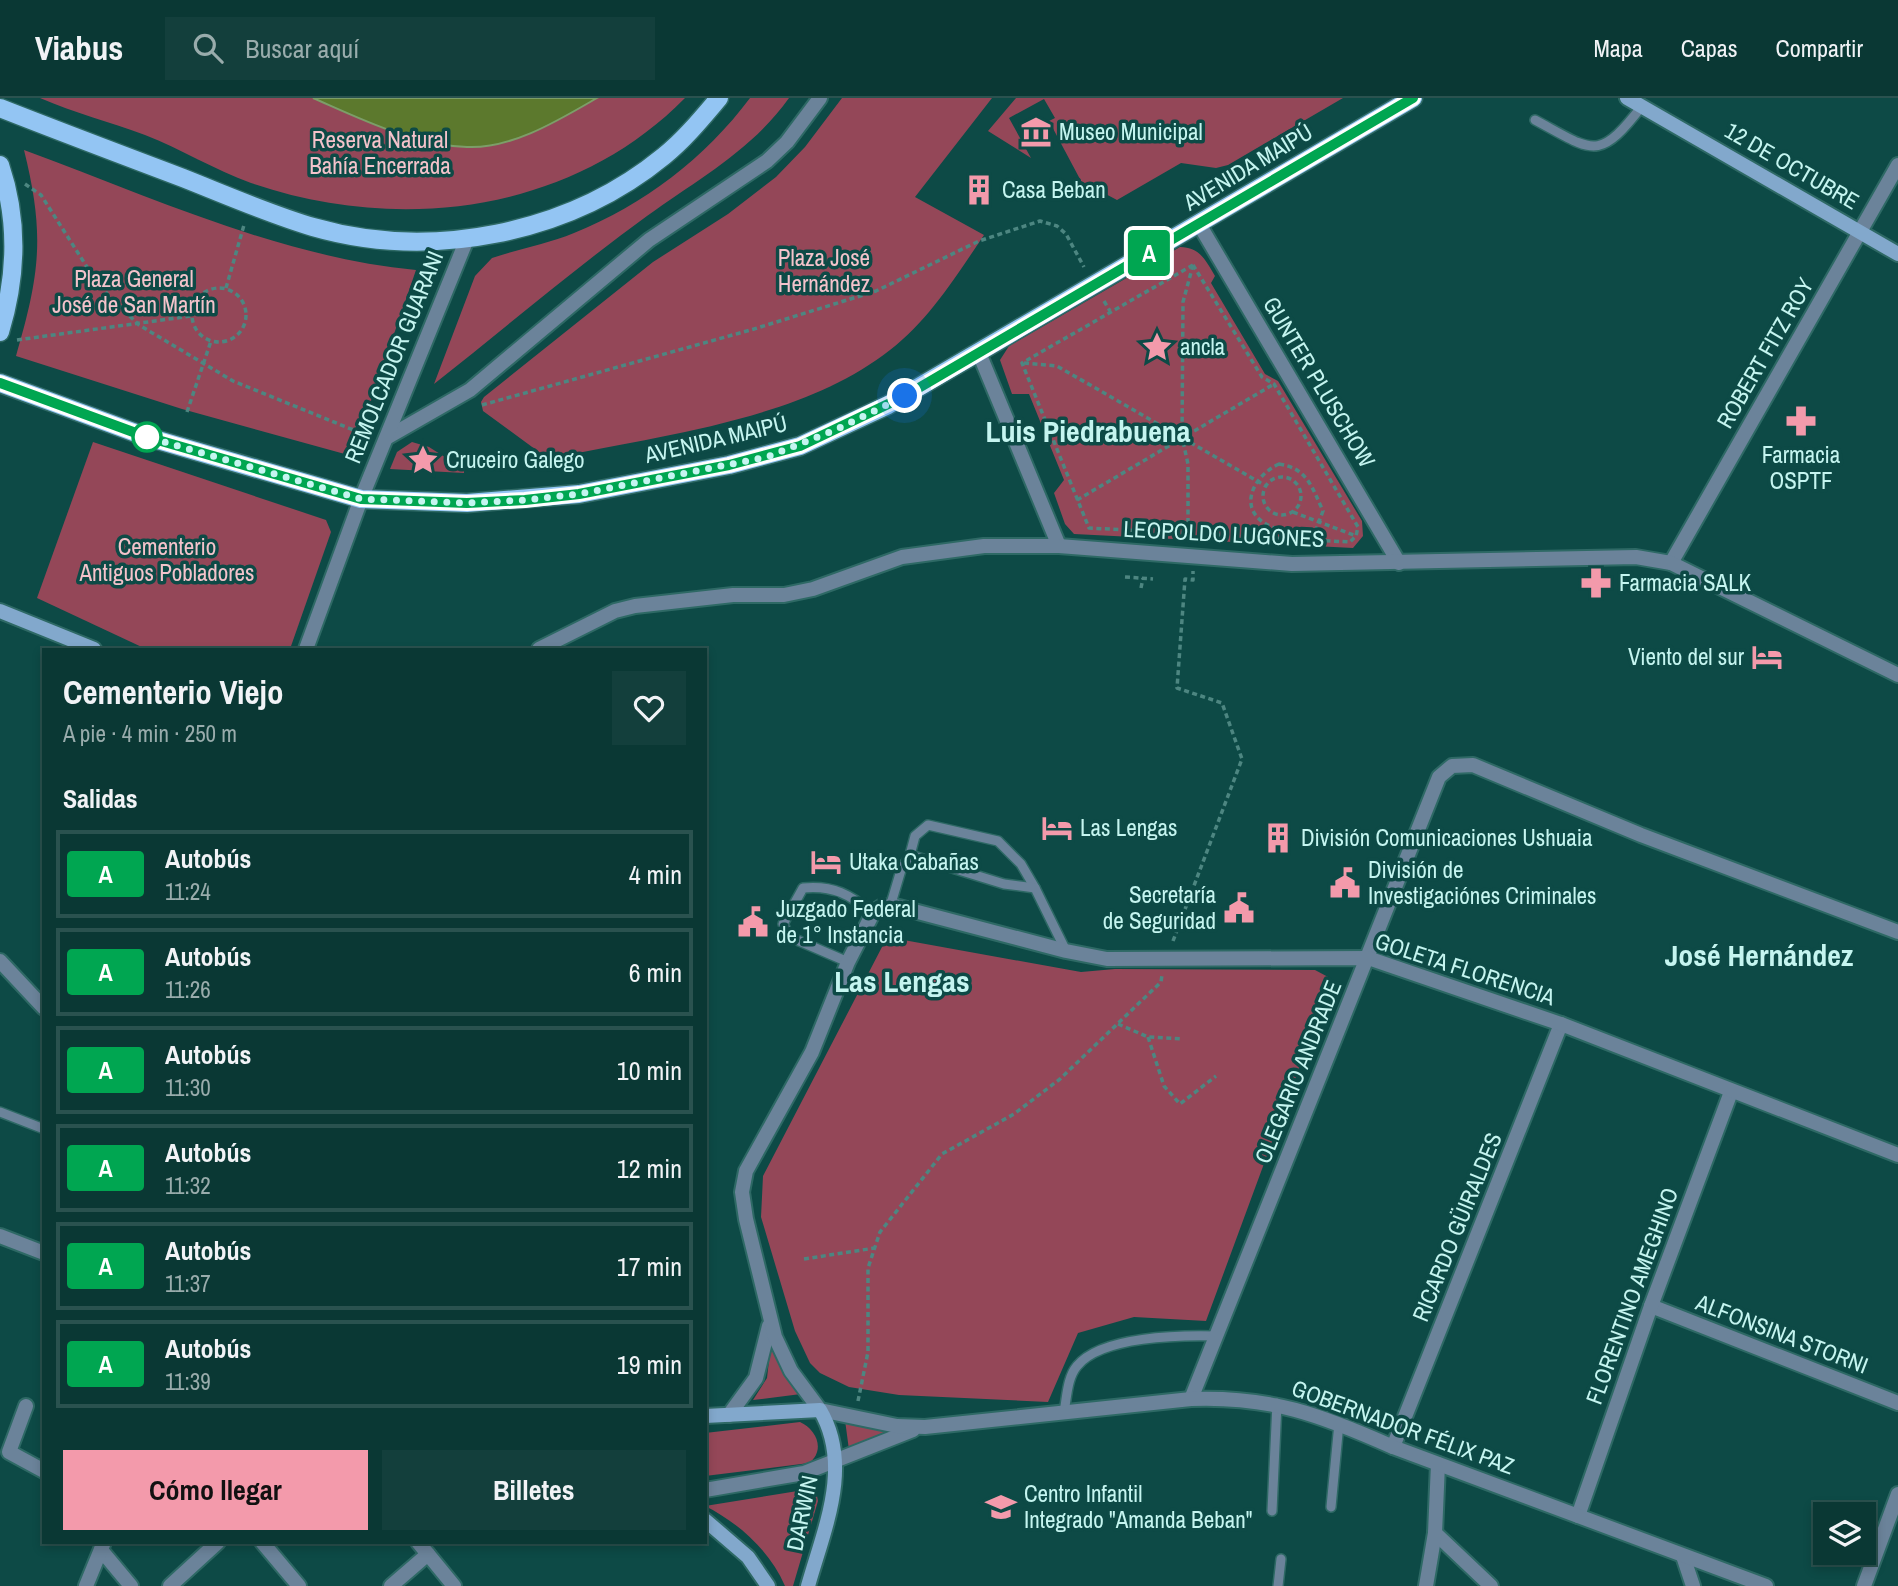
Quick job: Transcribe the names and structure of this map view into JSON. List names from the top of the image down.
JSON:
{
  "streets": {
    "main road": [
      "12 DE OCTUBRE",
      "AVENIDA MAIPÚ",
      "GOBERNADOR FÉLIX PAZ",
      "DARWIN"
    ],
    "street": [
      "ROBERT FITZ ROY",
      "REMOLCADOR GUARANI",
      "GUNTER PLUSCHOW",
      "LEOPOLDO LUGONES",
      "GOLETA FLORENCIA",
      "OLEGARIO ANDRADE",
      "RICARDO GÜIRALDES",
      "FLORENTINO AMEGHINO",
      "ALFONSINA STORNI"
    ]
  },
  "crossings": [
    ["12 DE OCTUBRE", "ROBERT FITZ ROY"],
    ["AVENIDA MAIPÚ", "REMOLCADOR GUARANI"],
    ["AVENIDA MAIPÚ", "GUNTER PLUSCHOW"],
    ["ROBERT FITZ ROY", "LEOPOLDO LUGONES"],
    ["GUNTER PLUSCHOW", "LEOPOLDO LUGONES"],
    ["GOLETA FLORENCIA", "OLEGARIO ANDRADE"],
    ["GOLETA FLORENCIA", "RICARDO GÜIRALDES"],
    ["GOLETA FLORENCIA", "FLORENTINO AMEGHINO"],
    ["OLEGARIO ANDRADE", "GOBERNADOR FÉLIX PAZ"],
    ["RICARDO GÜIRALDES", "GOBERNADOR FÉLIX PAZ"],
    ["FLORENTINO AMEGHINO", "ALFONSINA STORNI"],
    ["FLORENTINO AMEGHINO", "GOBERNADOR FÉLIX PAZ"],
    ["GOBERNADOR FÉLIX PAZ", "DARWIN"]
  ],
  "districts": ["Luis Piedrabuena", "José Hernández", "Las Lengas"],
  "parks": [
    "Reserva Natural Bahía Encerrada",
    "Plaza José Hernández",
    "Plaza General José de San Martín",
    "Cementerio Antiguos Pobladores"
  ],
  "places": {
    "museum": ["Museo Municipal"],
    "building": ["Casa Beban", "División Comunicaciones Ushuaia"],
    "place": ["ancla", "Cruceiro Galego"],
    "pharmacy": ["Farmacia OSPTF", "Farmacia SALK"],
    "hotel": ["Viento del sur", "Las Lengas", "Utaka Cabañas"],
    "public building": ["División de Investigaciónes Criminales", "Secretaría de Seguridad", "Juzgado Federal de 1° Instancia"],
    "school or university": ["Centro Infantil Integrado \"Amanda Beban\""]
  },
  "lines": ["bus line A"],
  "page": {
    "header": "Viabus",
    "search": "Buscar aquí",
    "nav": ["Mapa", "Capas", "Compartir"],
    "on_map": "A",
    "heading": [
      ["Cementerio Viejo", "A pie · 4 min · 250 m"],
      "Salidas"
    ],
    "list": [
      {
        "mark": "A",
        "name": "Autobús",
        "note": "11:24",
        "value": "4 min"
      },
      {
        "mark": "A",
        "name": "Autobús",
        "note": "11:26",
        "value": "6 min"
      },
      {
        "mark": "A",
        "name": "Autobús",
        "note": "11:30",
        "value": "10 min"
      },
      {
        "mark": "A",
        "name": "Autobús",
        "note": "11:32",
        "value": "12 min"
      },
      {
        "mark": "A",
        "name": "Autobús",
        "note": "11:37",
        "value": "17 min"
      },
      {
        "mark": "A",
        "name": "Autobús",
        "note": "11:39",
        "value": "19 min"
      }
    ],
    "buttons": ["Cómo llegar", "Billetes"]
  }
}
